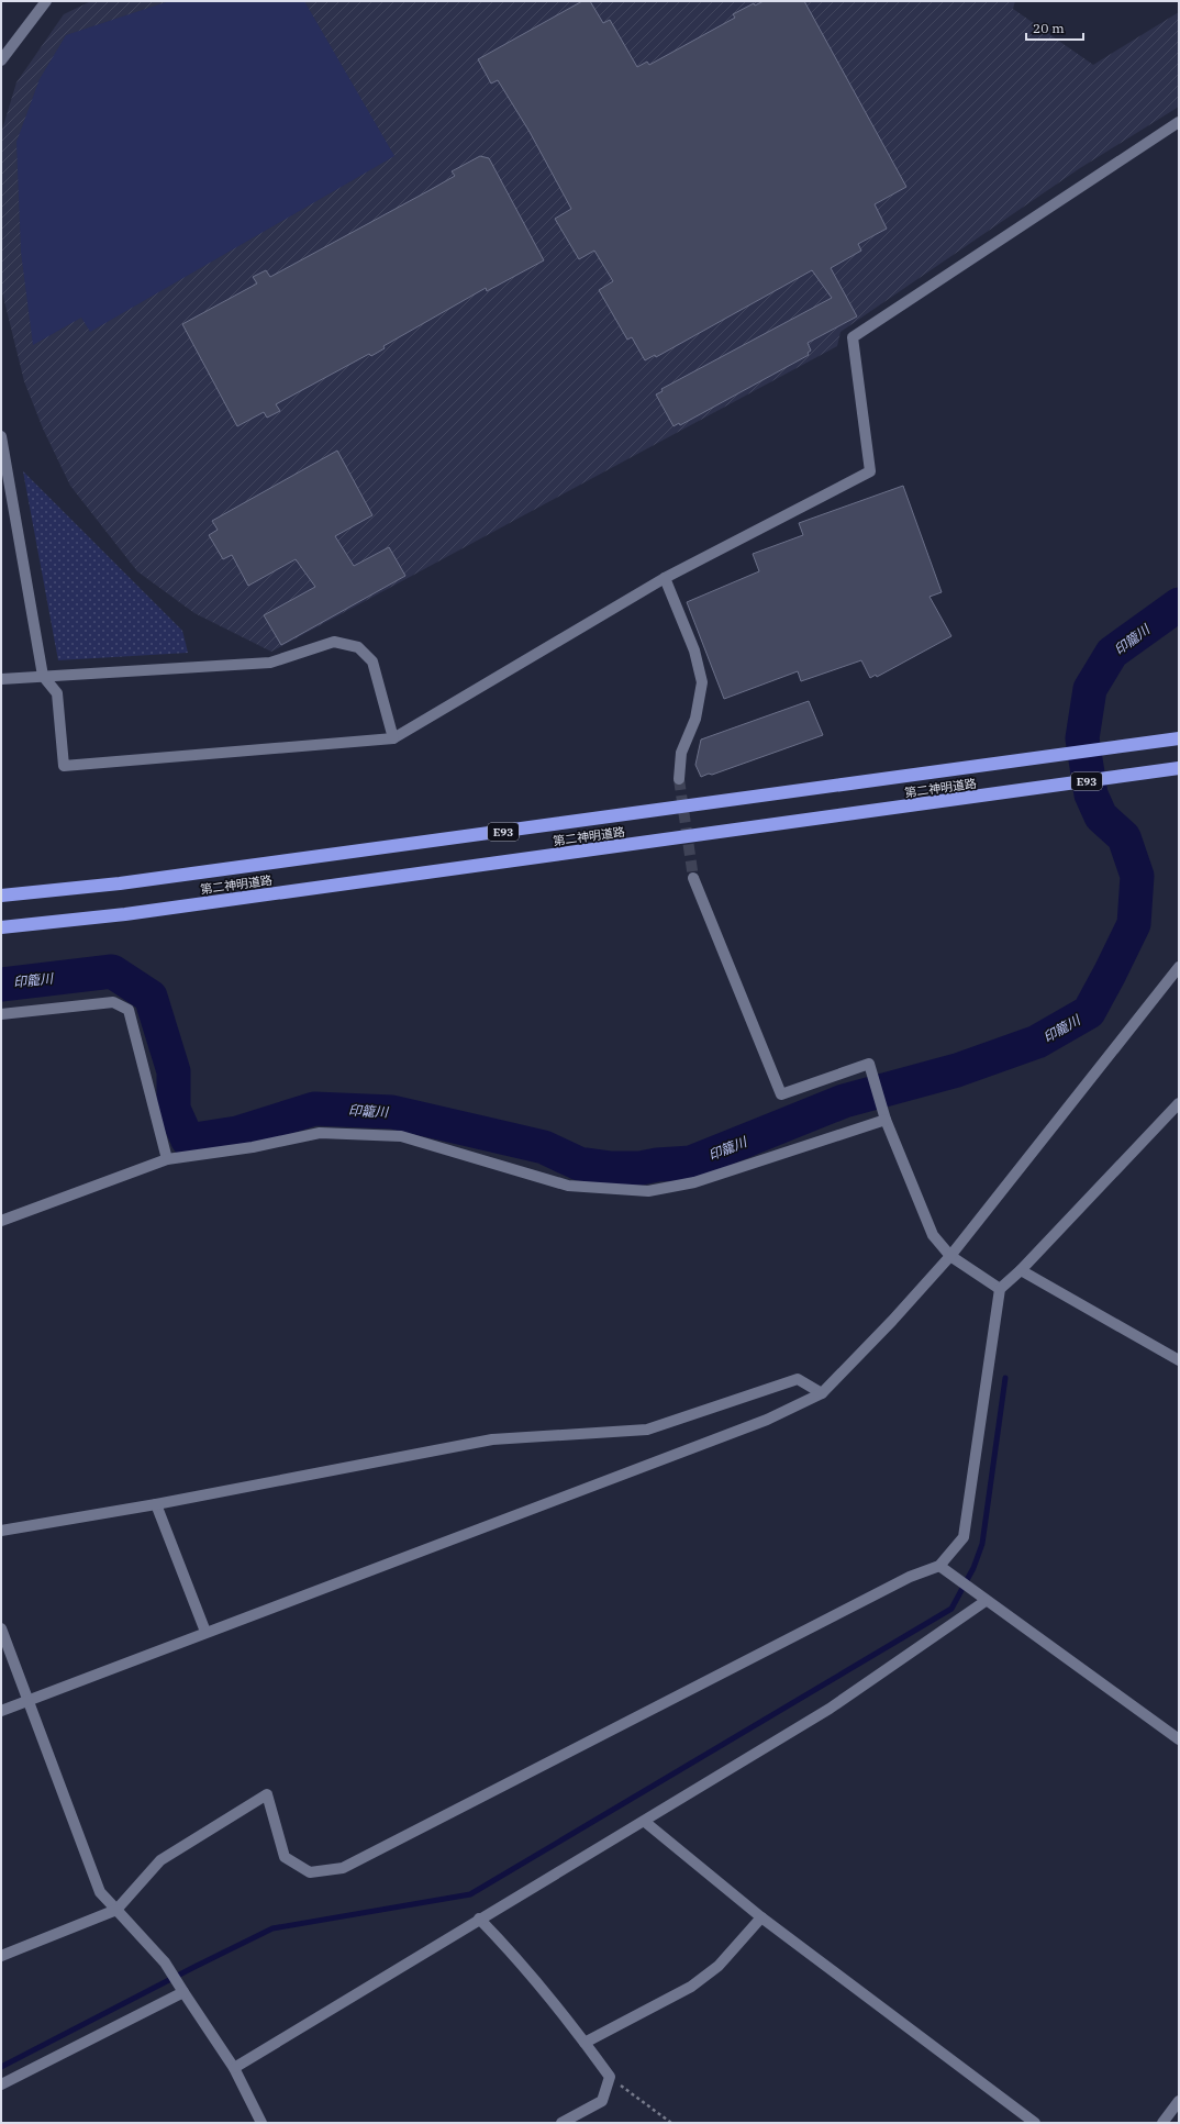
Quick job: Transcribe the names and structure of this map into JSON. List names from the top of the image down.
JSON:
{
  "streets": {
    "highway": ["E93", "第二神明道路"]
  },
  "water": ["印籠川"],
  "scale_bar": "20 m"
}
